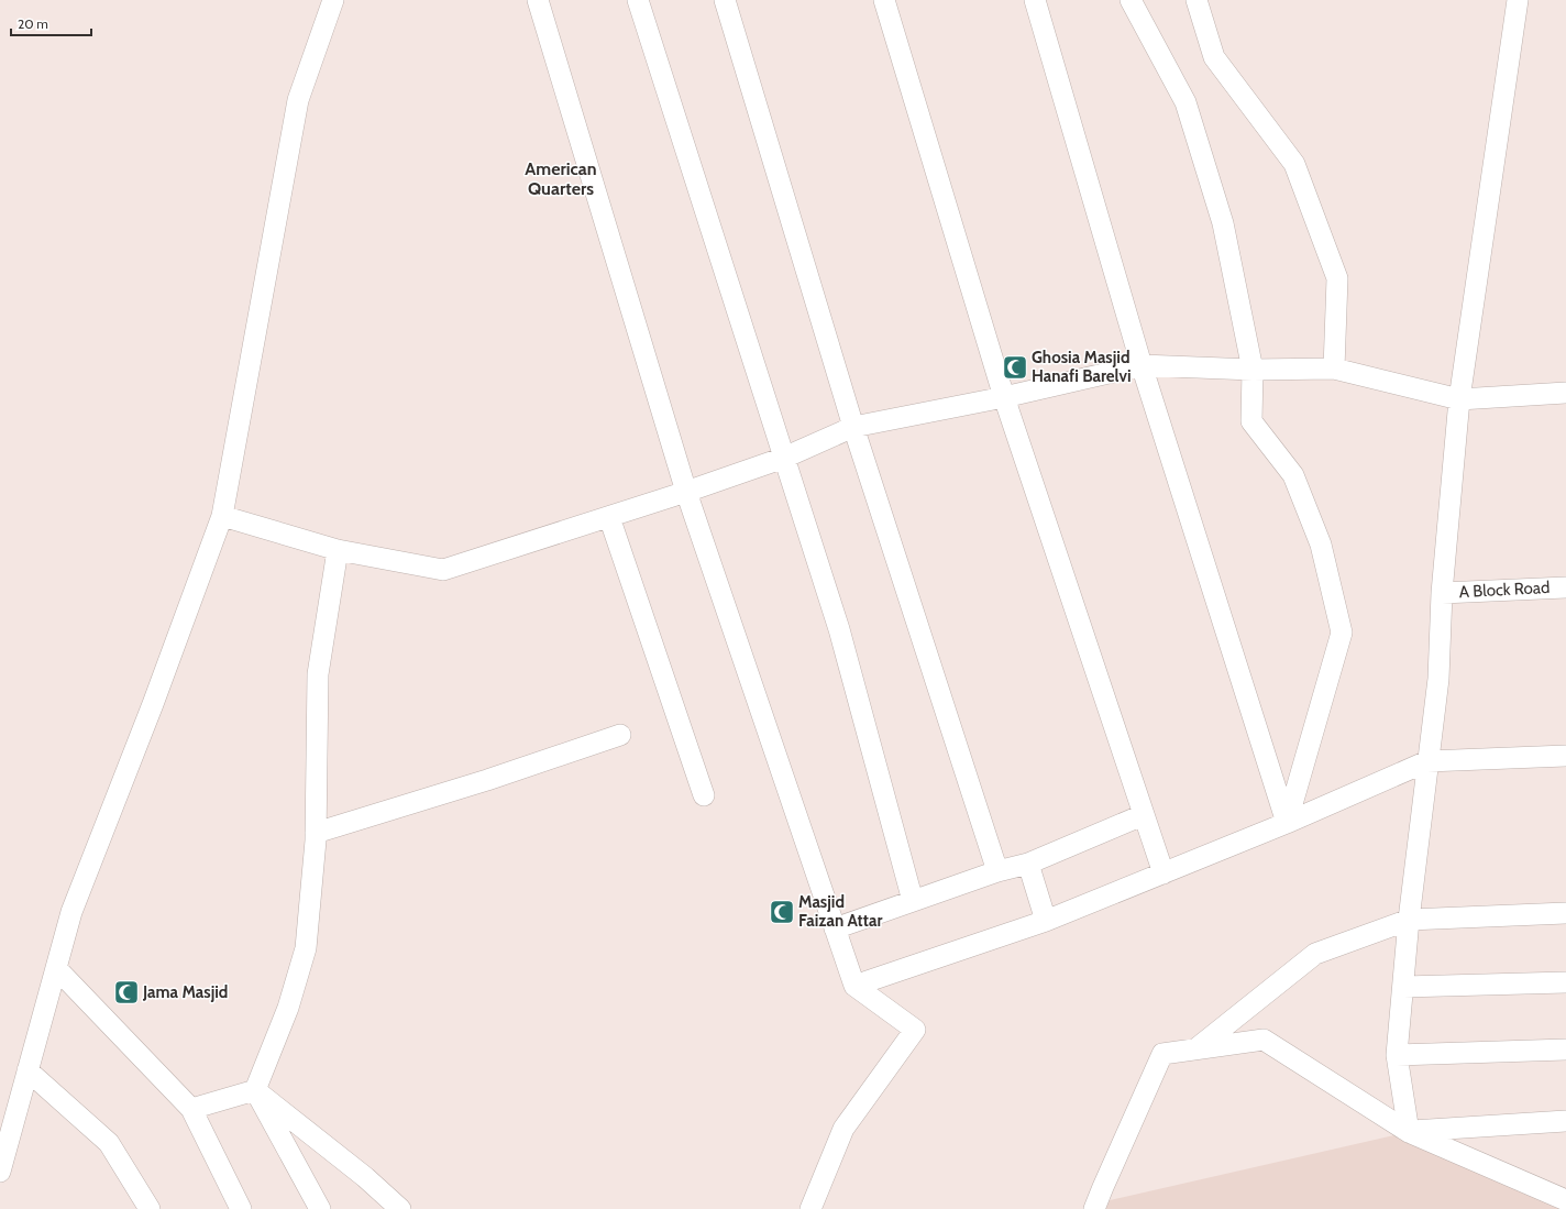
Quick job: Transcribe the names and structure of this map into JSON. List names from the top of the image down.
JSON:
{
  "streets": {
    "street": ["A Block Road"]
  },
  "districts": ["American Quarters"],
  "places": {
    "mosque": ["Ghosia Masjid Hanafi Barelvi", "Masjid Faizan Attar", "Jama Masjid"]
  },
  "scale_bar": "20 m"
}
